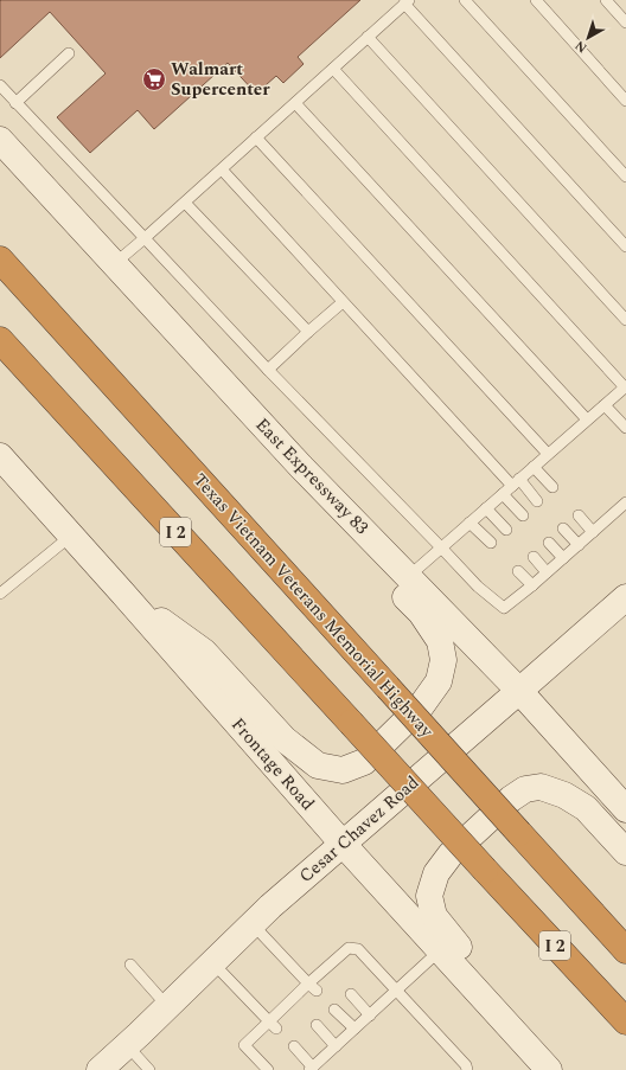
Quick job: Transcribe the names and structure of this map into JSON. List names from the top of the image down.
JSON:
{
  "streets": {
    "highway": ["I 2", "Texas Vietnam Veterans Memorial Highway"],
    "main road": ["East Expressway 83", "Frontage Road", "Cesar Chavez Road"]
  },
  "crossings": [
    ["East Expressway 83", "Cesar Chavez Road"],
    ["Frontage Road", "Cesar Chavez Road"]
  ],
  "places": {
    "supermarket": ["Walmart Supercenter"]
  },
  "north": "bottom left"
}
